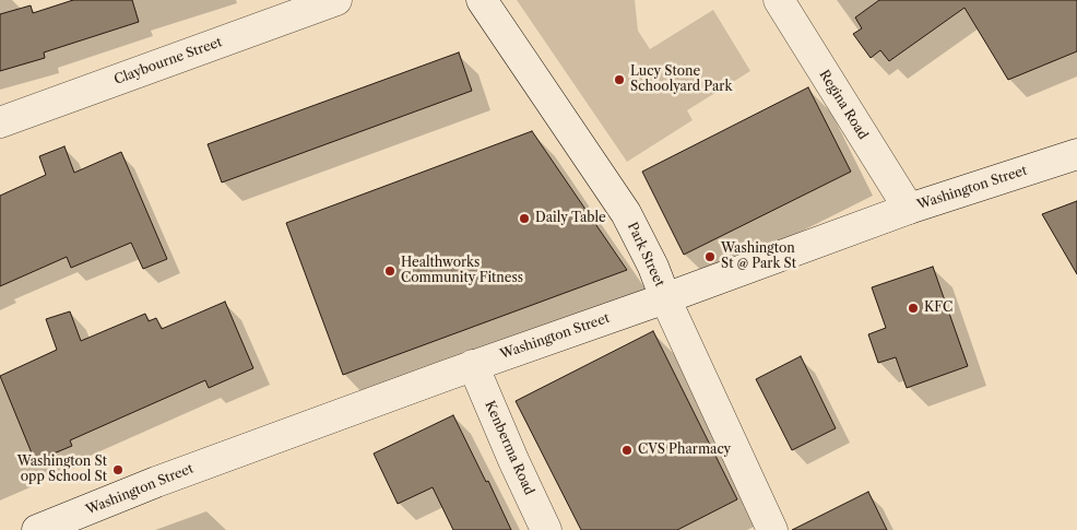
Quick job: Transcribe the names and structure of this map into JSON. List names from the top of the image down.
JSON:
{
  "streets": {
    "street": [
      "Claybourne Street",
      "Regina Road",
      "Washington Street",
      "Park Street",
      "Kenberma Road"
    ]
  },
  "crossings": [
    ["Regina Road", "Washington Street"],
    ["Washington Street", "Park Street"],
    ["Washington Street", "Kenberma Road"]
  ],
  "places": [
    "Lucy Stone Schoolyard Park",
    "Daily Table",
    "Washington St @ Park St",
    "Healthworks Community Fitness",
    "KFC",
    "CVS Pharmacy",
    "Washington St opp School St"
  ]
}
